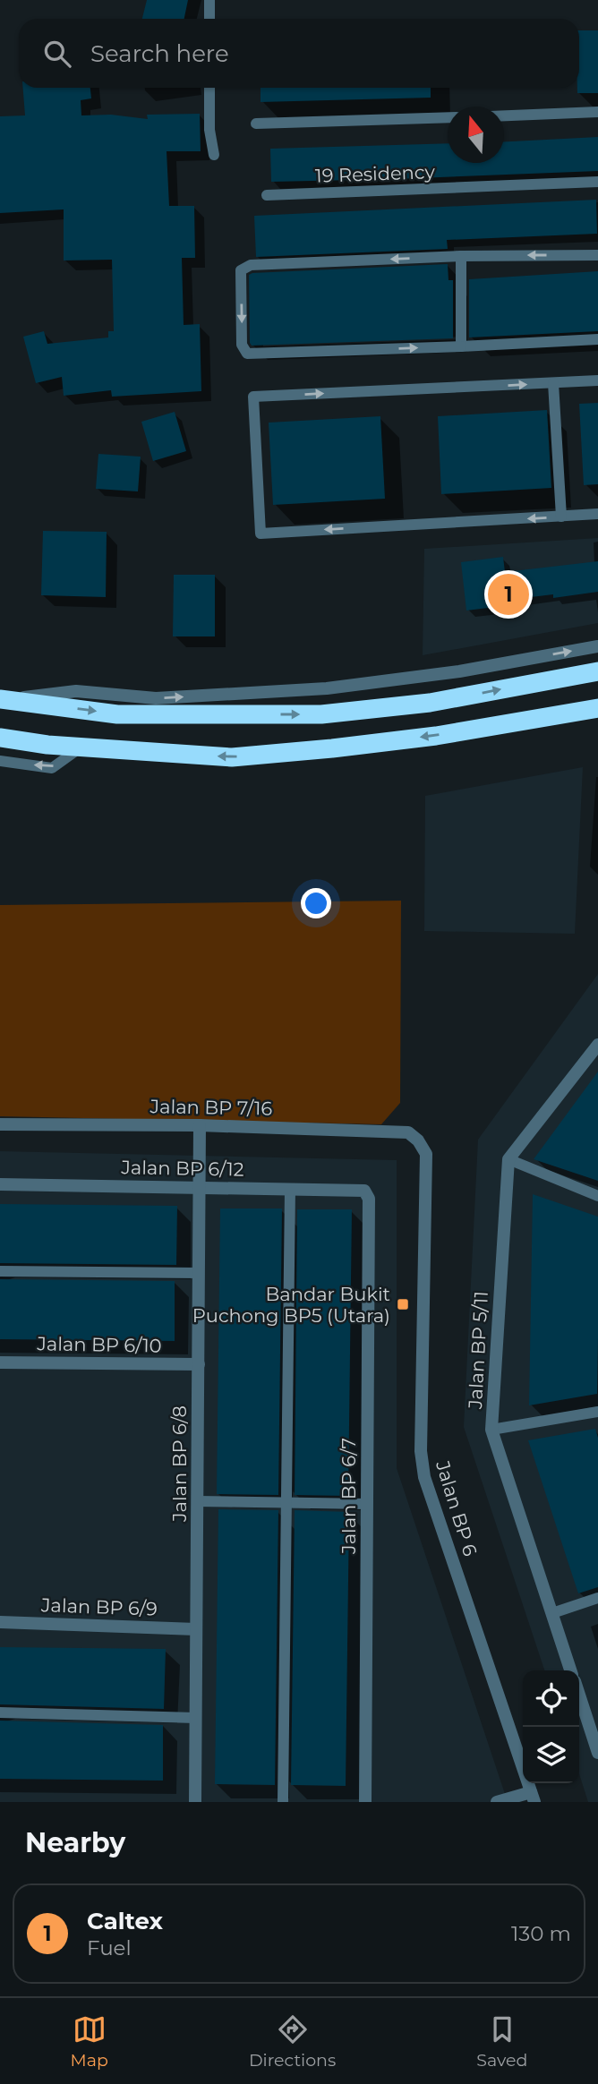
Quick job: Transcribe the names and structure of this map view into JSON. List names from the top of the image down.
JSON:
{
  "streets": {
    "street": [
      "Jalan BP 7/16",
      "Jalan BP 6/12",
      "Jalan BP 6/10",
      "Jalan BP 5/11",
      "Jalan BP 6/8",
      "Jalan BP 6/7",
      "Jalan BP 6",
      "Jalan BP 6/9"
    ],
    "lane": ["19 Residency"]
  },
  "crossings": [
    ["Jalan BP 7/16", "Jalan BP 6/8"],
    ["Jalan BP 7/16", "Jalan BP 6"],
    ["Jalan BP 6/12", "Jalan BP 6/8"],
    ["Jalan BP 6/12", "Jalan BP 6/7"],
    ["Jalan BP 6/10", "Jalan BP 6/8"],
    ["Jalan BP 6/8", "Jalan BP 6/9"]
  ],
  "places": {
    "transit": ["Bandar Bukit Puchong BP5 (Utara)"]
  },
  "north": "top",
  "page": {
    "search": "Search here",
    "pins": "1",
    "heading": "Nearby",
    "list": [
      {
        "mark": "1",
        "name": "Caltex",
        "note": "Fuel",
        "value": "130 m"
      }
    ],
    "nav": ["Map", "Directions", "Saved"]
  }
}
